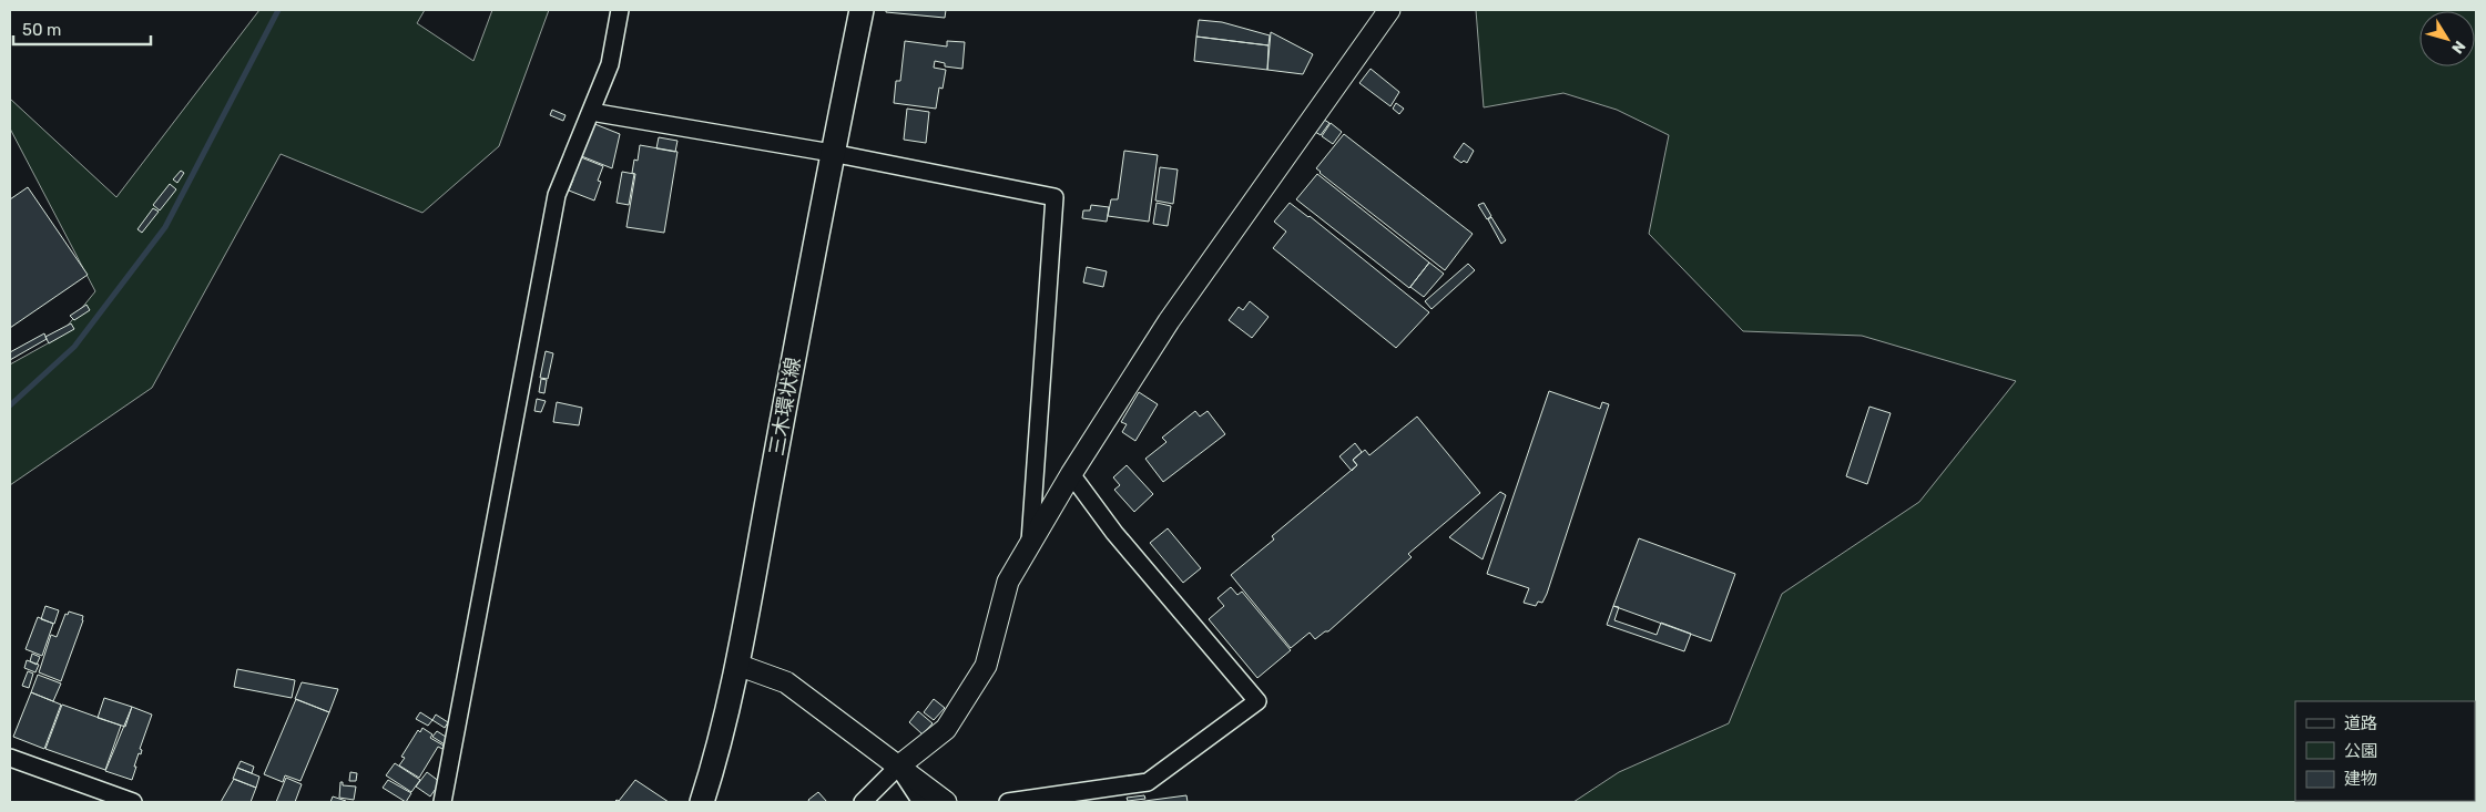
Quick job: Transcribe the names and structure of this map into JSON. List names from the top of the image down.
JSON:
{
  "streets": {
    "main road": ["三木環状線"]
  },
  "legend": ["道路", "公園", "建物"],
  "scale_bar": "50 m",
  "north": "bottom right"
}
